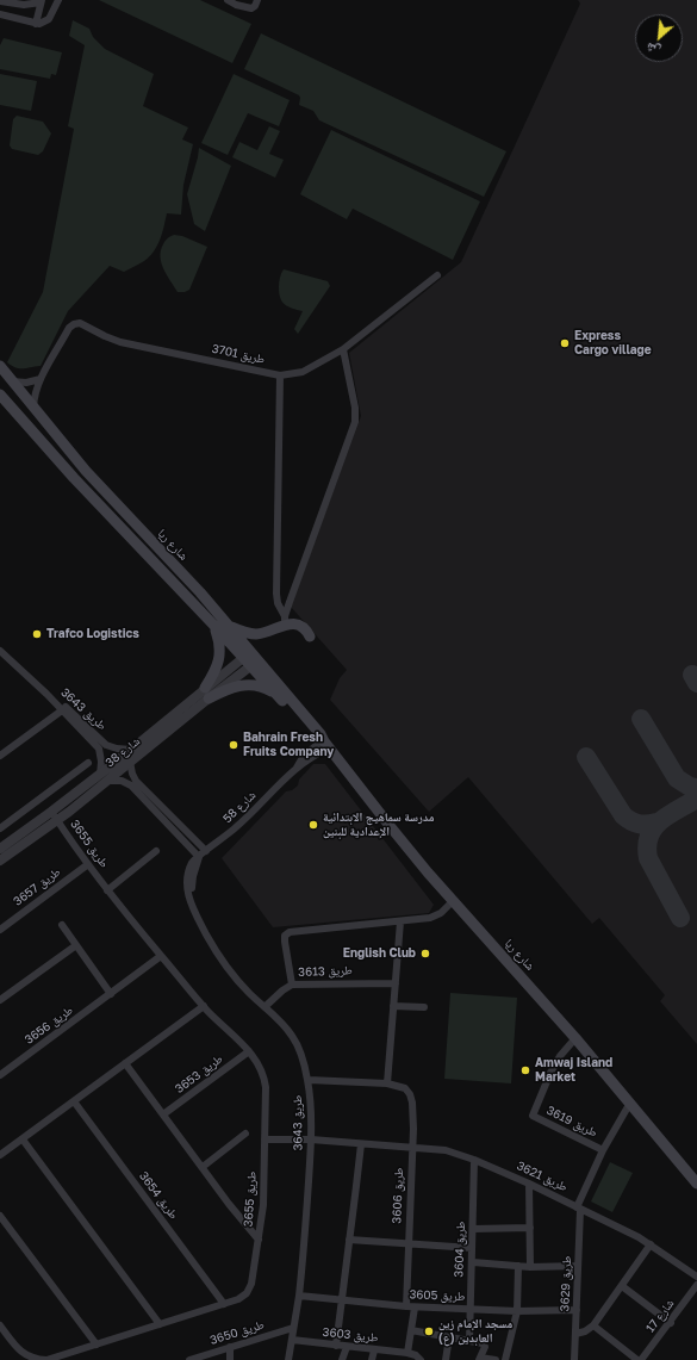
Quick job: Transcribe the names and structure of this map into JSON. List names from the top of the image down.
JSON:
{
  "streets": {
    "main road": ["شارع ريا"],
    "street": [
      "طريق 3701",
      "طريق 3643",
      "شارع 38",
      "شارع 58",
      "طريق 3655",
      "طريق 3657",
      "طريق 3613",
      "طريق 3656",
      "طريق 3653",
      "طريق 3619",
      "طريق 3621",
      "طريق 3654",
      "طريق 3606",
      "طريق 3604",
      "طريق 3629",
      "طريق 3605",
      "شارع 17",
      "طريق 3650",
      "طريق 3603"
    ]
  },
  "crossings": [
    ["طريق 3701", "شارع ريا"],
    ["شارع ريا", "شارع 38"],
    ["شارع ريا", "شارع 58"],
    ["شارع ريا", "طريق 3619"],
    ["شارع ريا", "طريق 3629"],
    ["طريق 3643", "شارع 38"],
    ["طريق 3643", "شارع 58"],
    ["طريق 3643", "طريق 3613"],
    ["طريق 3643", "طريق 3621"],
    ["طريق 3643", "طريق 3605"],
    ["طريق 3643", "طريق 3650"],
    ["طريق 3643", "طريق 3603"],
    ["شارع 38", "طريق 3655"],
    ["طريق 3655", "طريق 3657"],
    ["طريق 3655", "طريق 3656"],
    ["طريق 3655", "طريق 3653"],
    ["طريق 3655", "طريق 3621"],
    ["طريق 3655", "طريق 3654"],
    ["طريق 3619", "طريق 3629"],
    ["طريق 3621", "طريق 3606"],
    ["طريق 3621", "طريق 3604"],
    ["طريق 3621", "طريق 3629"],
    ["طريق 3606", "طريق 3605"],
    ["طريق 3604", "طريق 3605"],
    ["طريق 3629", "طريق 3605"]
  ],
  "places": [
    "Express Cargo village",
    "Trafco Logistics",
    "Bahrain Fresh Fruits Company",
    "مدرسة سماهيج الابتدائية الإعدادية للبنين",
    "English Club",
    "Amwaj Island Market",
    "مسجد الإمام زين العابدين (ع)"
  ],
  "north": "bottom left"
}
